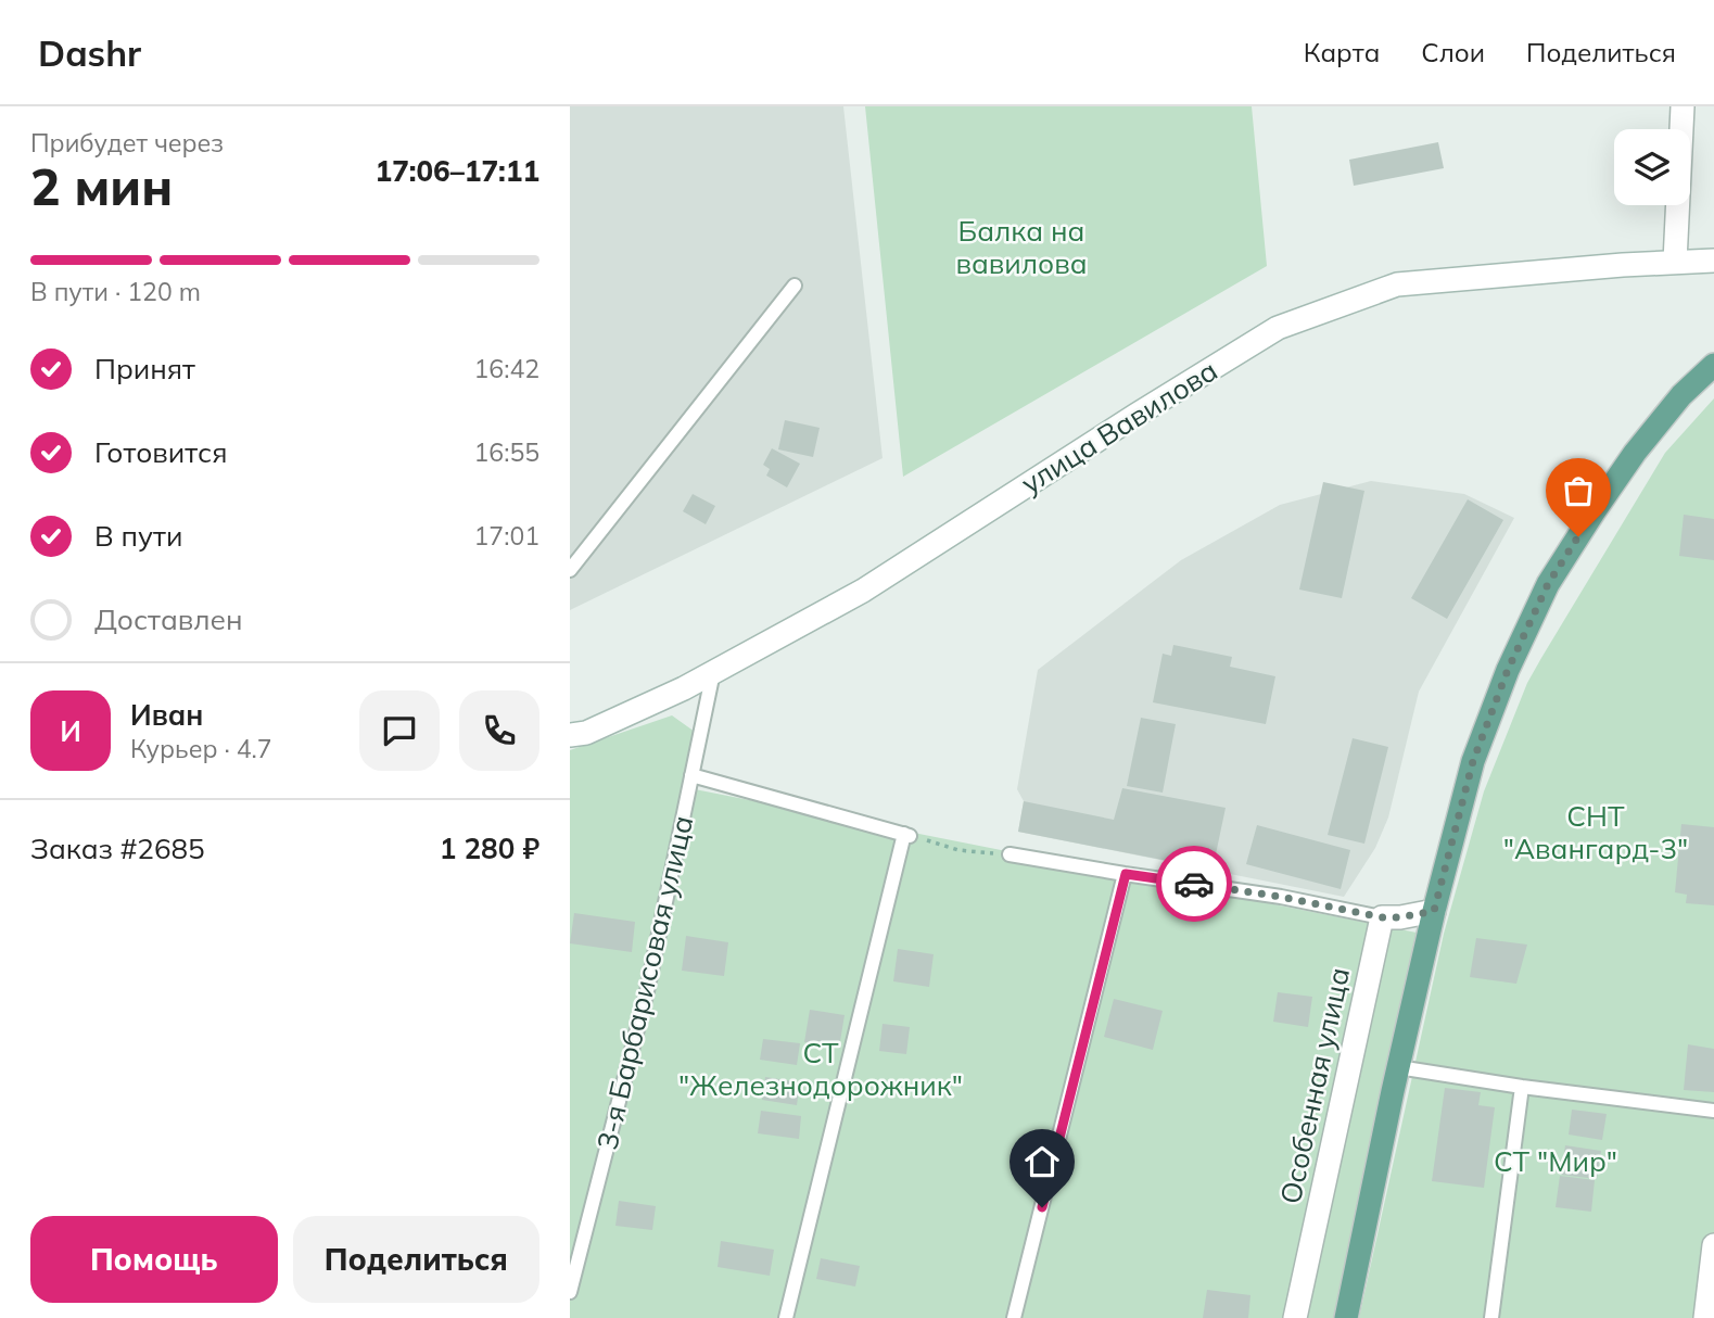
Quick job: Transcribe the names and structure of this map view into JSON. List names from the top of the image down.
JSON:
{
  "streets": {
    "street": ["улица Вавилова", "Особенная улица"],
    "lane": ["3-я Барбарисовая улица"]
  },
  "crossings": [
    ["улица Вавилова", "3-я Барбарисовая улица"]
  ],
  "parks": [
    "Балка на вавилова",
    "СНТ \"Авангард-3\"",
    "СТ \"Железнодорожник\"",
    "СТ \"Мир\""
  ],
  "page": {
    "header": "Dashr",
    "nav": ["Карта", "Слои", "Поделиться"],
    "heading": ["2 мин", "Прибудет через", "17:06–17:11"],
    "panel": [
      "Иван",
      "Курьер · 4.7",
      "Заказ #2685",
      "1 280 ₽"
    ],
    "bar": "В пути · 120 m",
    "list": [
      ["Принят", "16:42"],
      ["Готовится", "16:55"],
      ["В пути", "17:01"],
      "Доставлен"
    ],
    "round": "И",
    "buttons": ["Помощь", "Поделиться"]
  }
}
